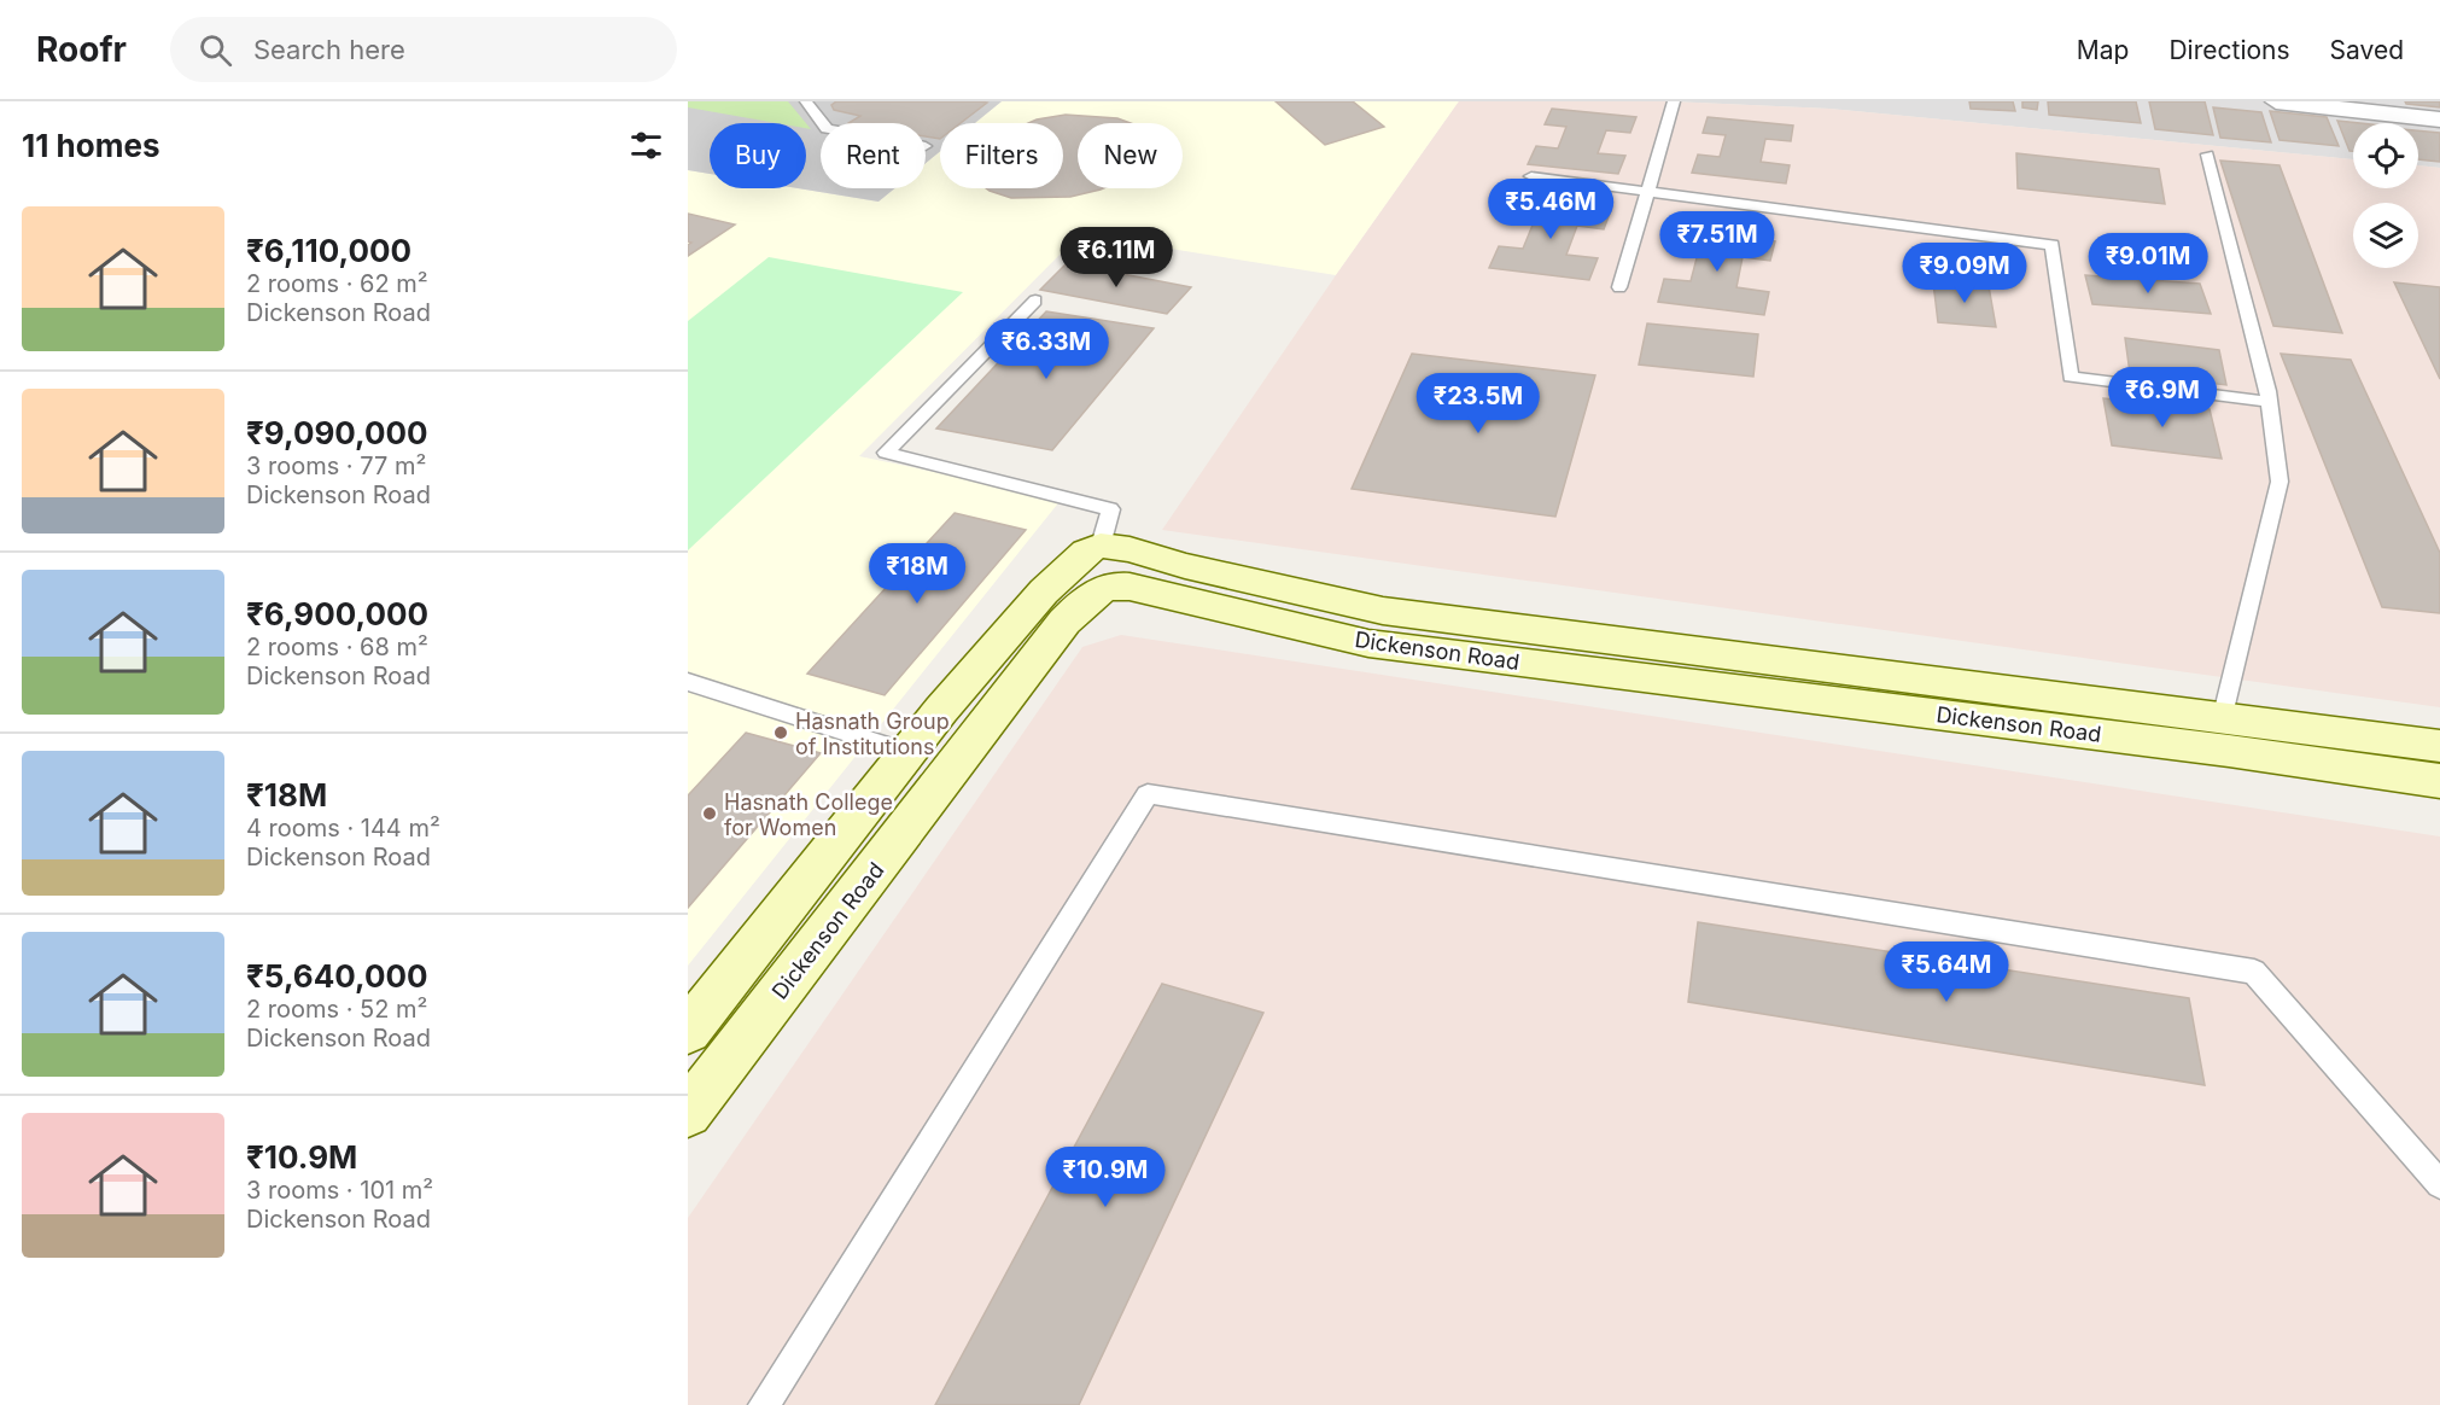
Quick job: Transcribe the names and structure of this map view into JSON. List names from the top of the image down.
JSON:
{
  "streets": {
    "main road": ["Dickenson Road"]
  },
  "places": ["Hasnath Group of Institutions", "Hasnath College for Women"],
  "page": {
    "header": "Roofr",
    "search": "Search here",
    "nav": ["Map", "Directions", "Saved"],
    "heading": "11 homes",
    "chip": [
      "Buy",
      "Rent",
      "Filters",
      "New"
    ],
    "price": [
      "₹5.46M",
      "₹7.51M",
      "₹6.11M",
      "₹9.01M",
      "₹9.09M",
      "₹6.33M",
      "₹6.9M",
      "₹23.5M",
      "₹18M",
      "₹5.64M",
      "₹10.9M"
    ],
    "list": [
      {
        "name": "₹6,110,000",
        "note": "2 rooms · 62 m² · Dickenson Road"
      },
      {
        "name": "₹9,090,000",
        "note": "3 rooms · 77 m² · Dickenson Road"
      },
      {
        "name": "₹6,900,000",
        "note": "2 rooms · 68 m² · Dickenson Road"
      },
      {
        "name": "₹18M",
        "note": "4 rooms · 144 m² · Dickenson Road"
      },
      {
        "name": "₹5,640,000",
        "note": "2 rooms · 52 m² · Dickenson Road"
      },
      {
        "name": "₹10.9M",
        "note": "3 rooms · 101 m² · Dickenson Road"
      }
    ]
  }
}
